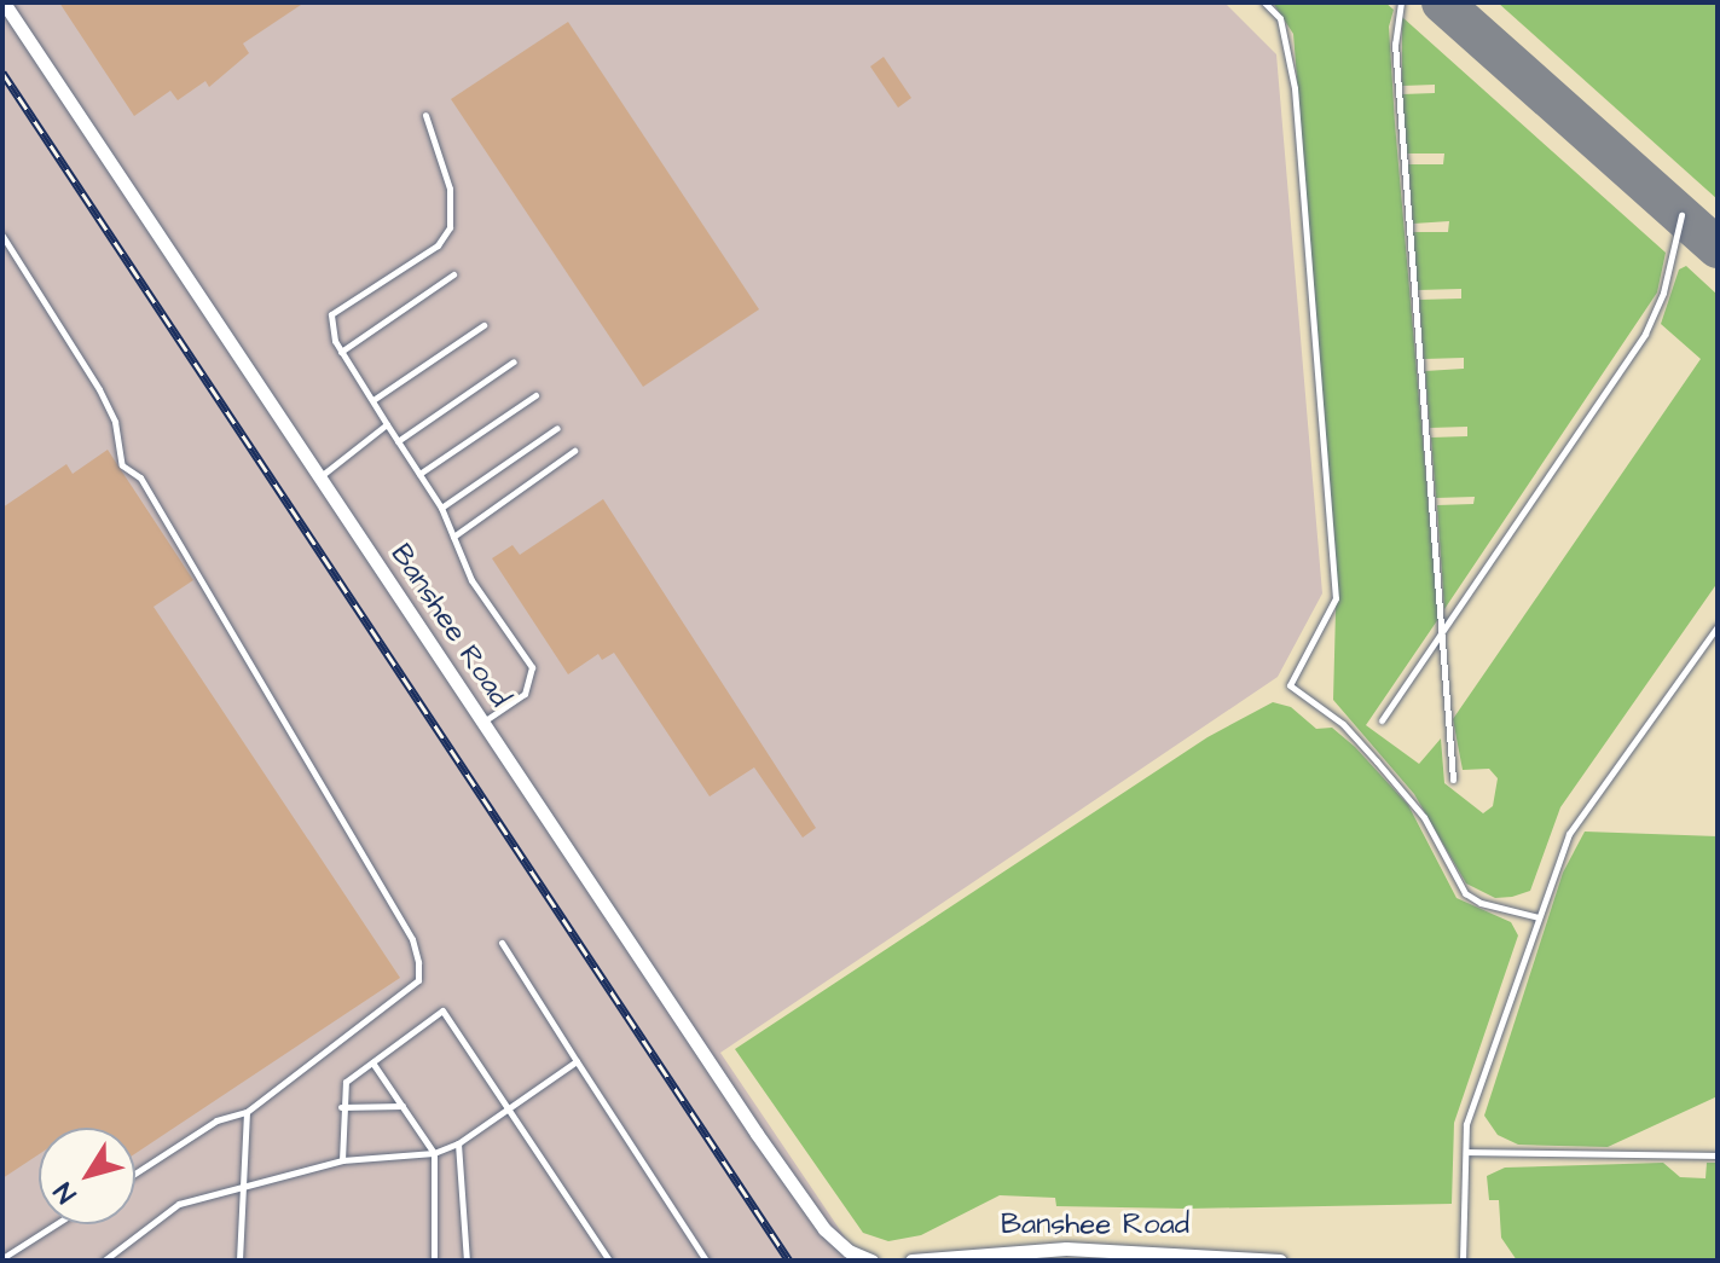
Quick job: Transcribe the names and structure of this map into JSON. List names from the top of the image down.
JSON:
{
  "streets": {
    "street": ["Banshee Road"]
  },
  "north": "bottom left"
}
